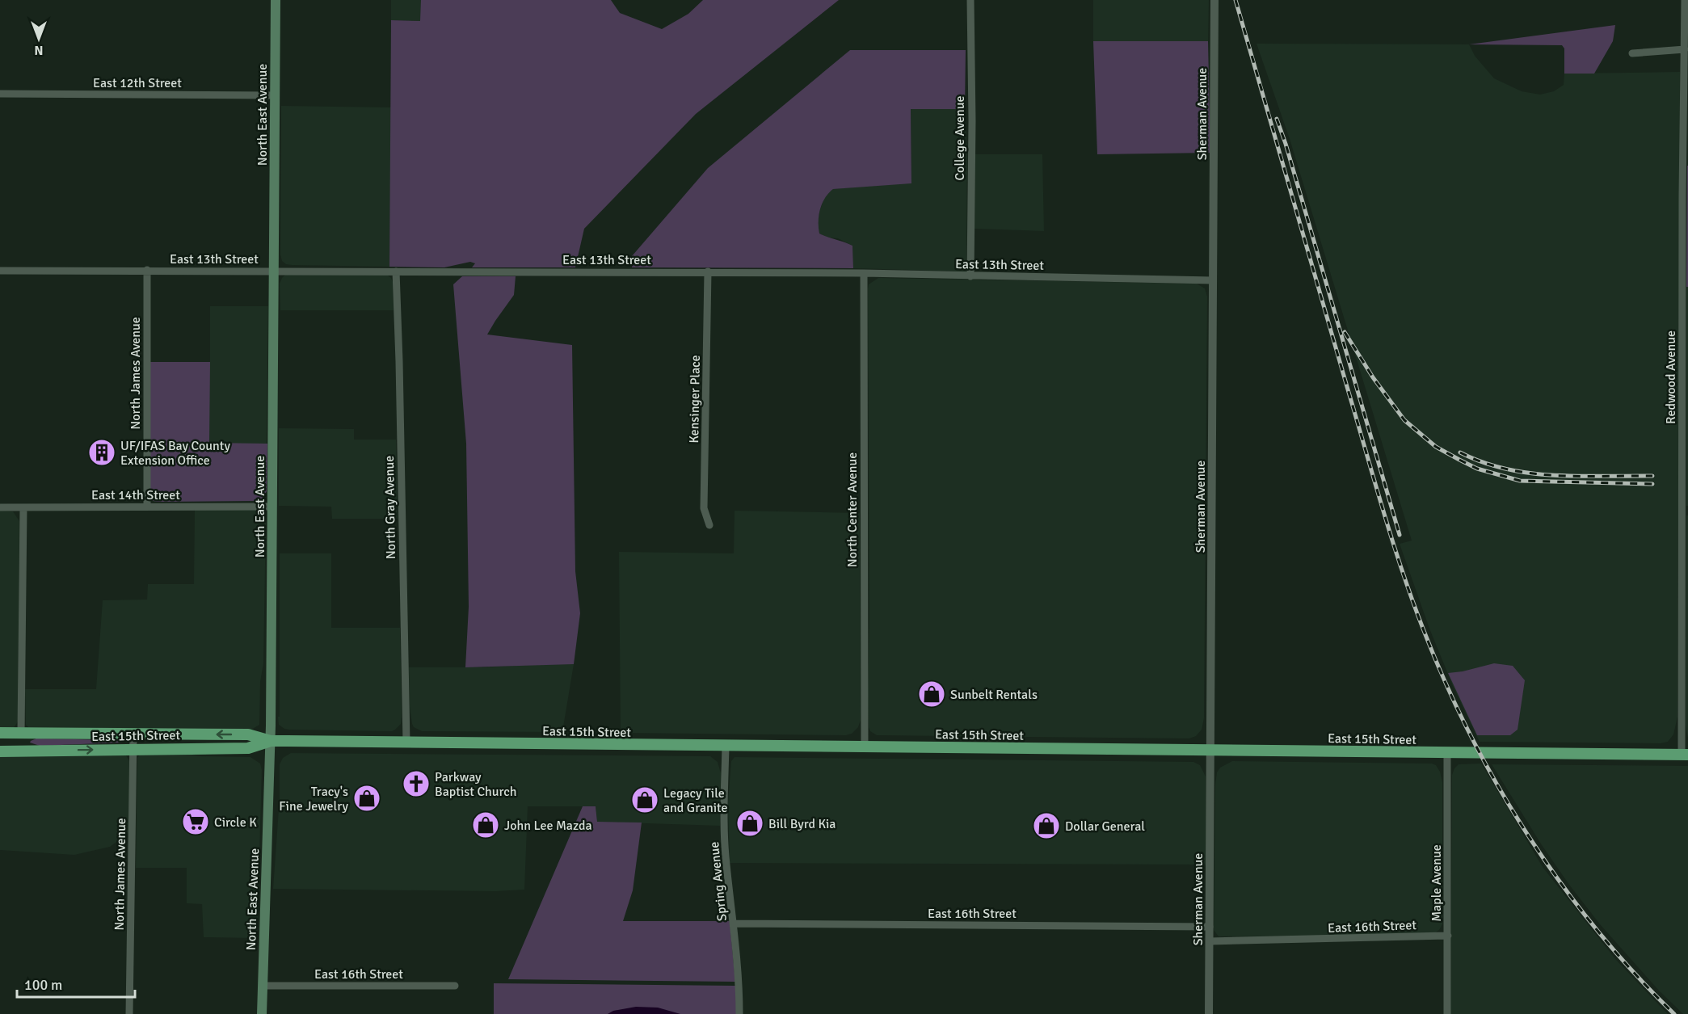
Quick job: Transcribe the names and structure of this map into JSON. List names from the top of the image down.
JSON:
{
  "streets": {
    "main road": ["North East Avenue", "East 15th Street"],
    "street": [
      "East 12th Street",
      "Sherman Avenue",
      "College Avenue",
      "East 13th Street",
      "North James Avenue",
      "Redwood Avenue",
      "Kensinger Place",
      "East 14th Street",
      "North Gray Avenue",
      "North Center Avenue",
      "Spring Avenue",
      "Maple Avenue",
      "East 16th Street"
    ]
  },
  "crossings": [
    ["East 12th Street", "North East Avenue"],
    ["Sherman Avenue", "East 13th Street"],
    ["Sherman Avenue", "East 15th Street"],
    ["Sherman Avenue", "East 16th Street"],
    ["North East Avenue", "East 13th Street"],
    ["North East Avenue", "East 14th Street"],
    ["North East Avenue", "East 15th Street"],
    ["North East Avenue", "East 16th Street"],
    ["College Avenue", "East 13th Street"],
    ["East 13th Street", "North James Avenue"],
    ["East 13th Street", "Kensinger Place"],
    ["East 13th Street", "North Gray Avenue"],
    ["East 13th Street", "North Center Avenue"],
    ["North James Avenue", "East 14th Street"],
    ["North James Avenue", "East 15th Street"],
    ["Redwood Avenue", "East 15th Street"],
    ["North Gray Avenue", "East 15th Street"],
    ["North Center Avenue", "East 15th Street"],
    ["East 15th Street", "Spring Avenue"],
    ["East 15th Street", "Maple Avenue"],
    ["Spring Avenue", "East 16th Street"],
    ["Maple Avenue", "East 16th Street"]
  ],
  "places": {
    "building": ["UF/IFAS Bay County Extension Office"],
    "shop": [
      "Sunbelt Rentals",
      "Tracy's Fine Jewelry",
      "Legacy Tile and Granite",
      "Bill Byrd Kia",
      "John Lee Mazda",
      "Dollar General"
    ],
    "church": ["Parkway Baptist Church"],
    "supermarket": ["Circle K"]
  },
  "scale_bar": "100 m",
  "north": "bottom"
}
